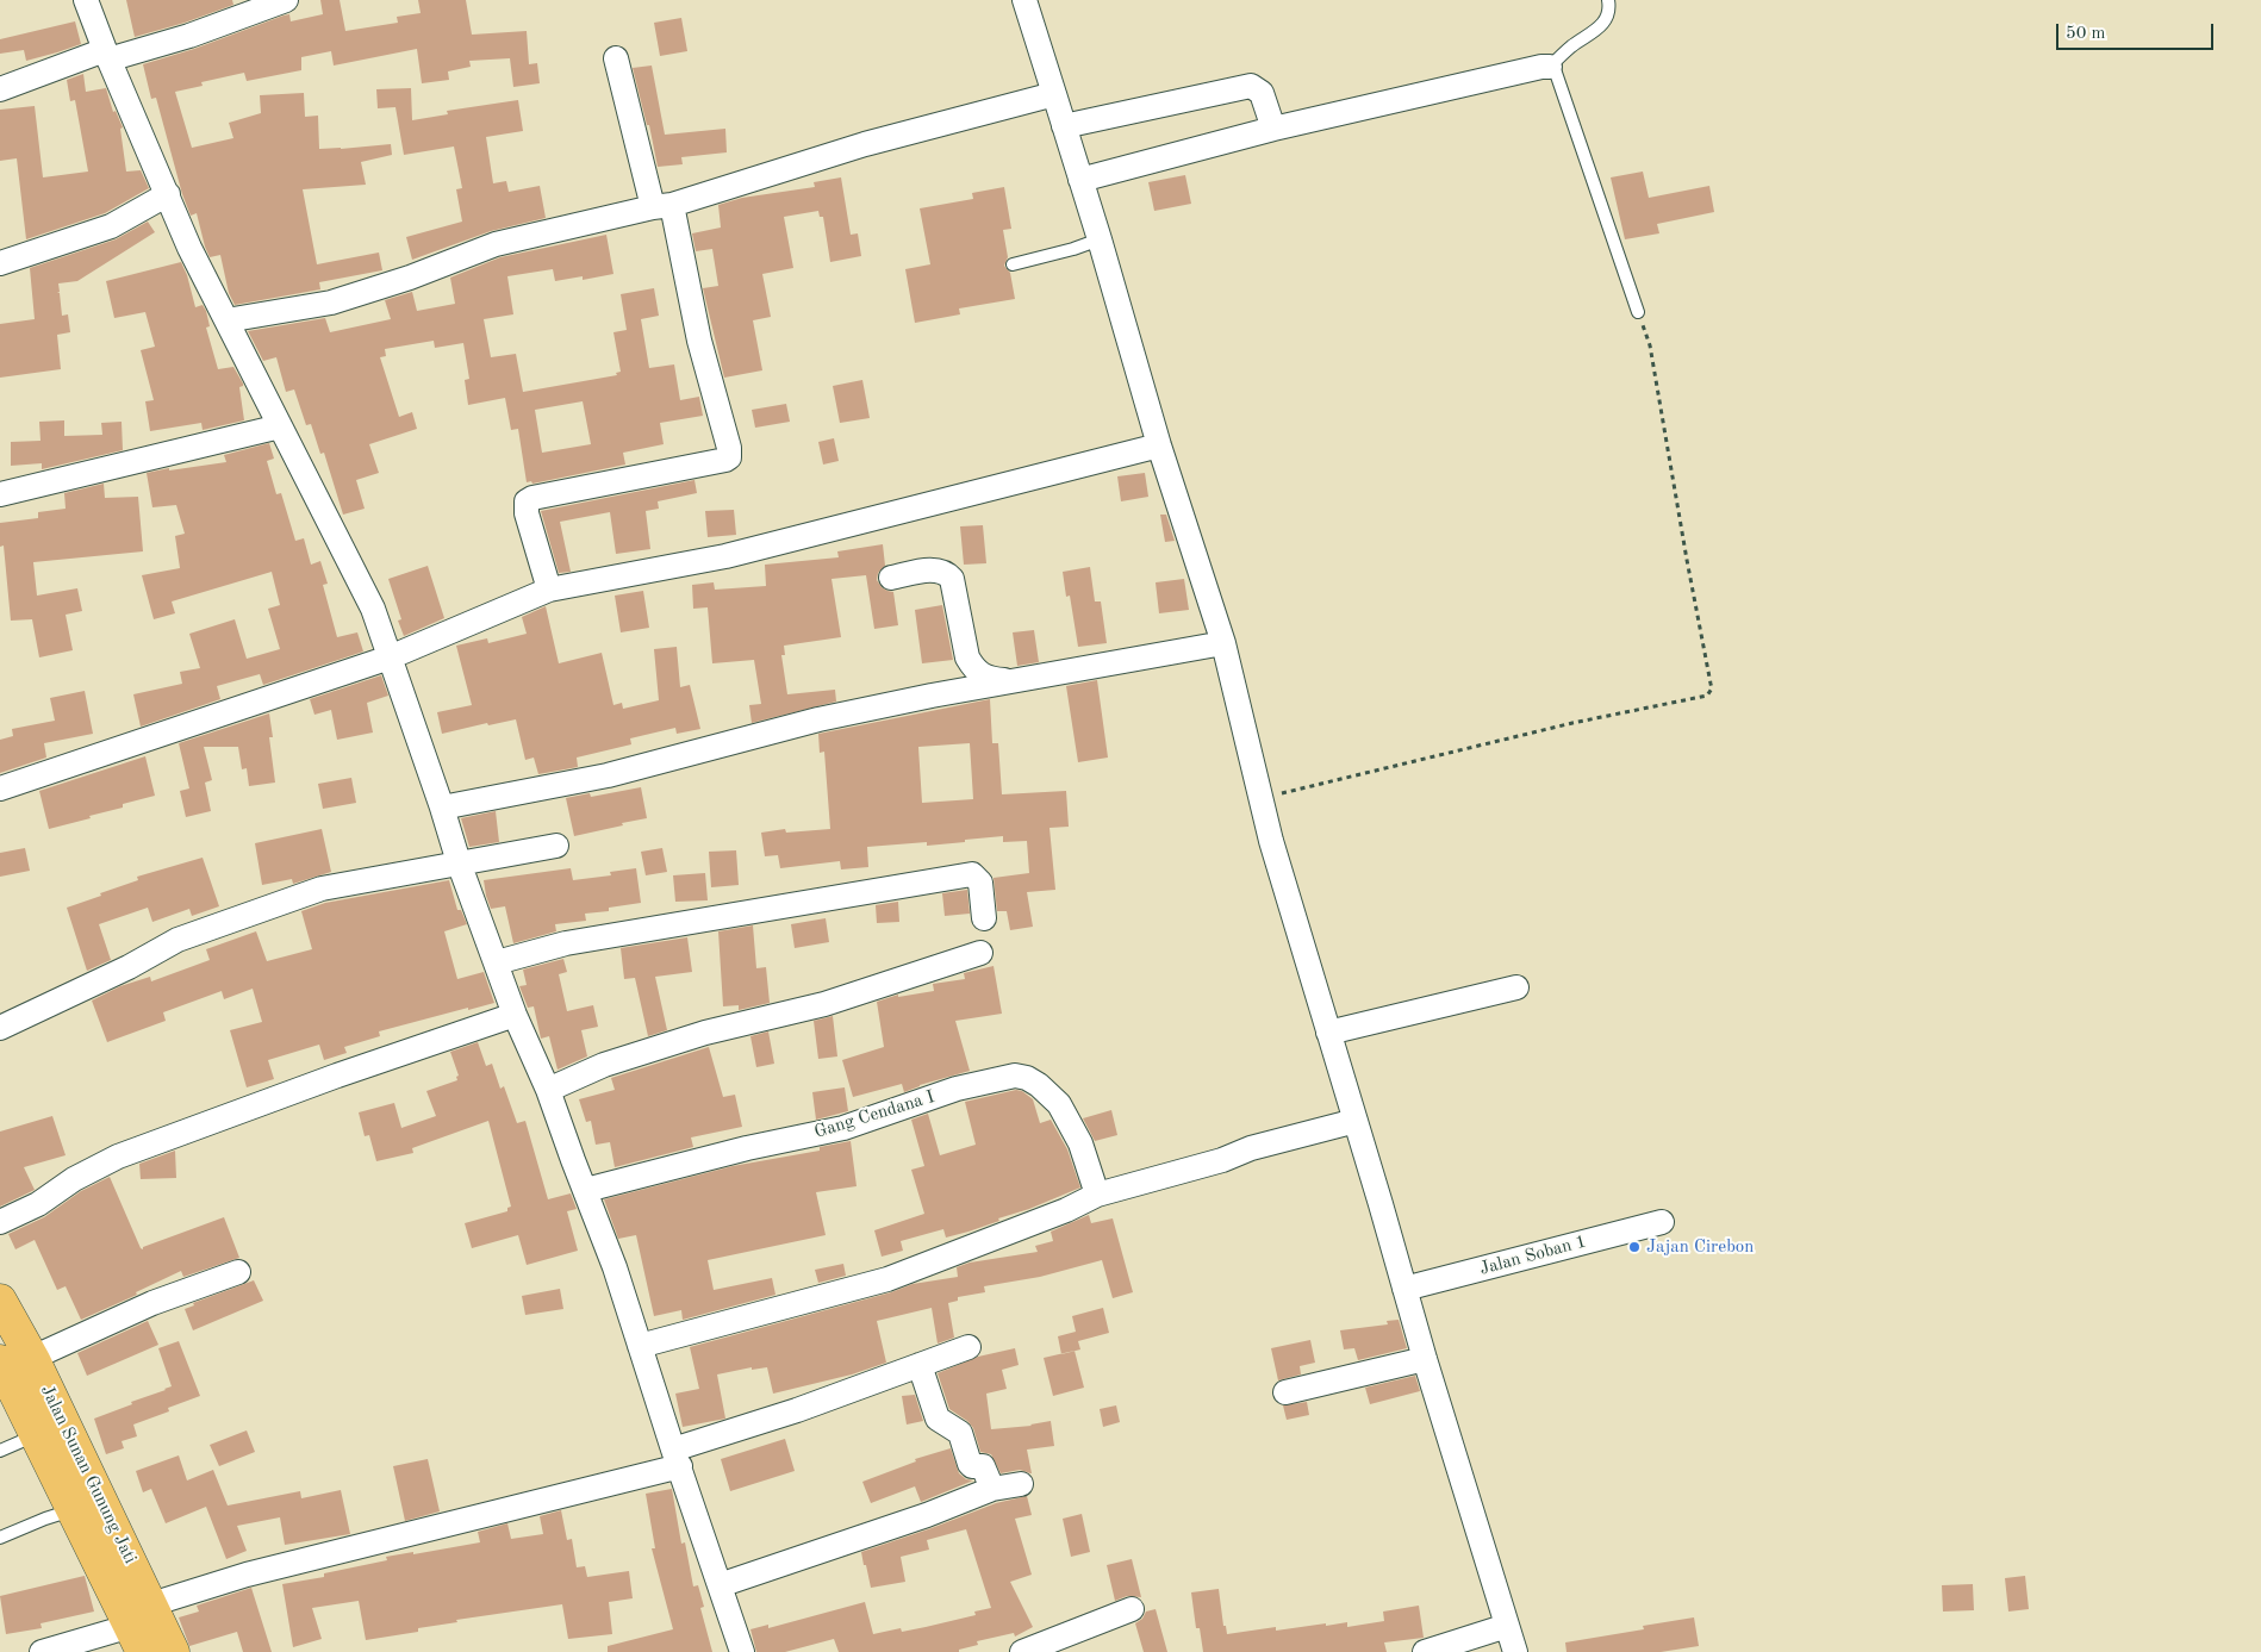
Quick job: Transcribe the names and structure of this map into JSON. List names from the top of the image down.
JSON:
{
  "streets": {
    "highway": ["Jalan Sunan Gunung Jati"],
    "street": ["Gang Cendana I", "Jalan Soban 1"]
  },
  "places": ["Jajan Cirebon"],
  "scale_bar": "50 m"
}
